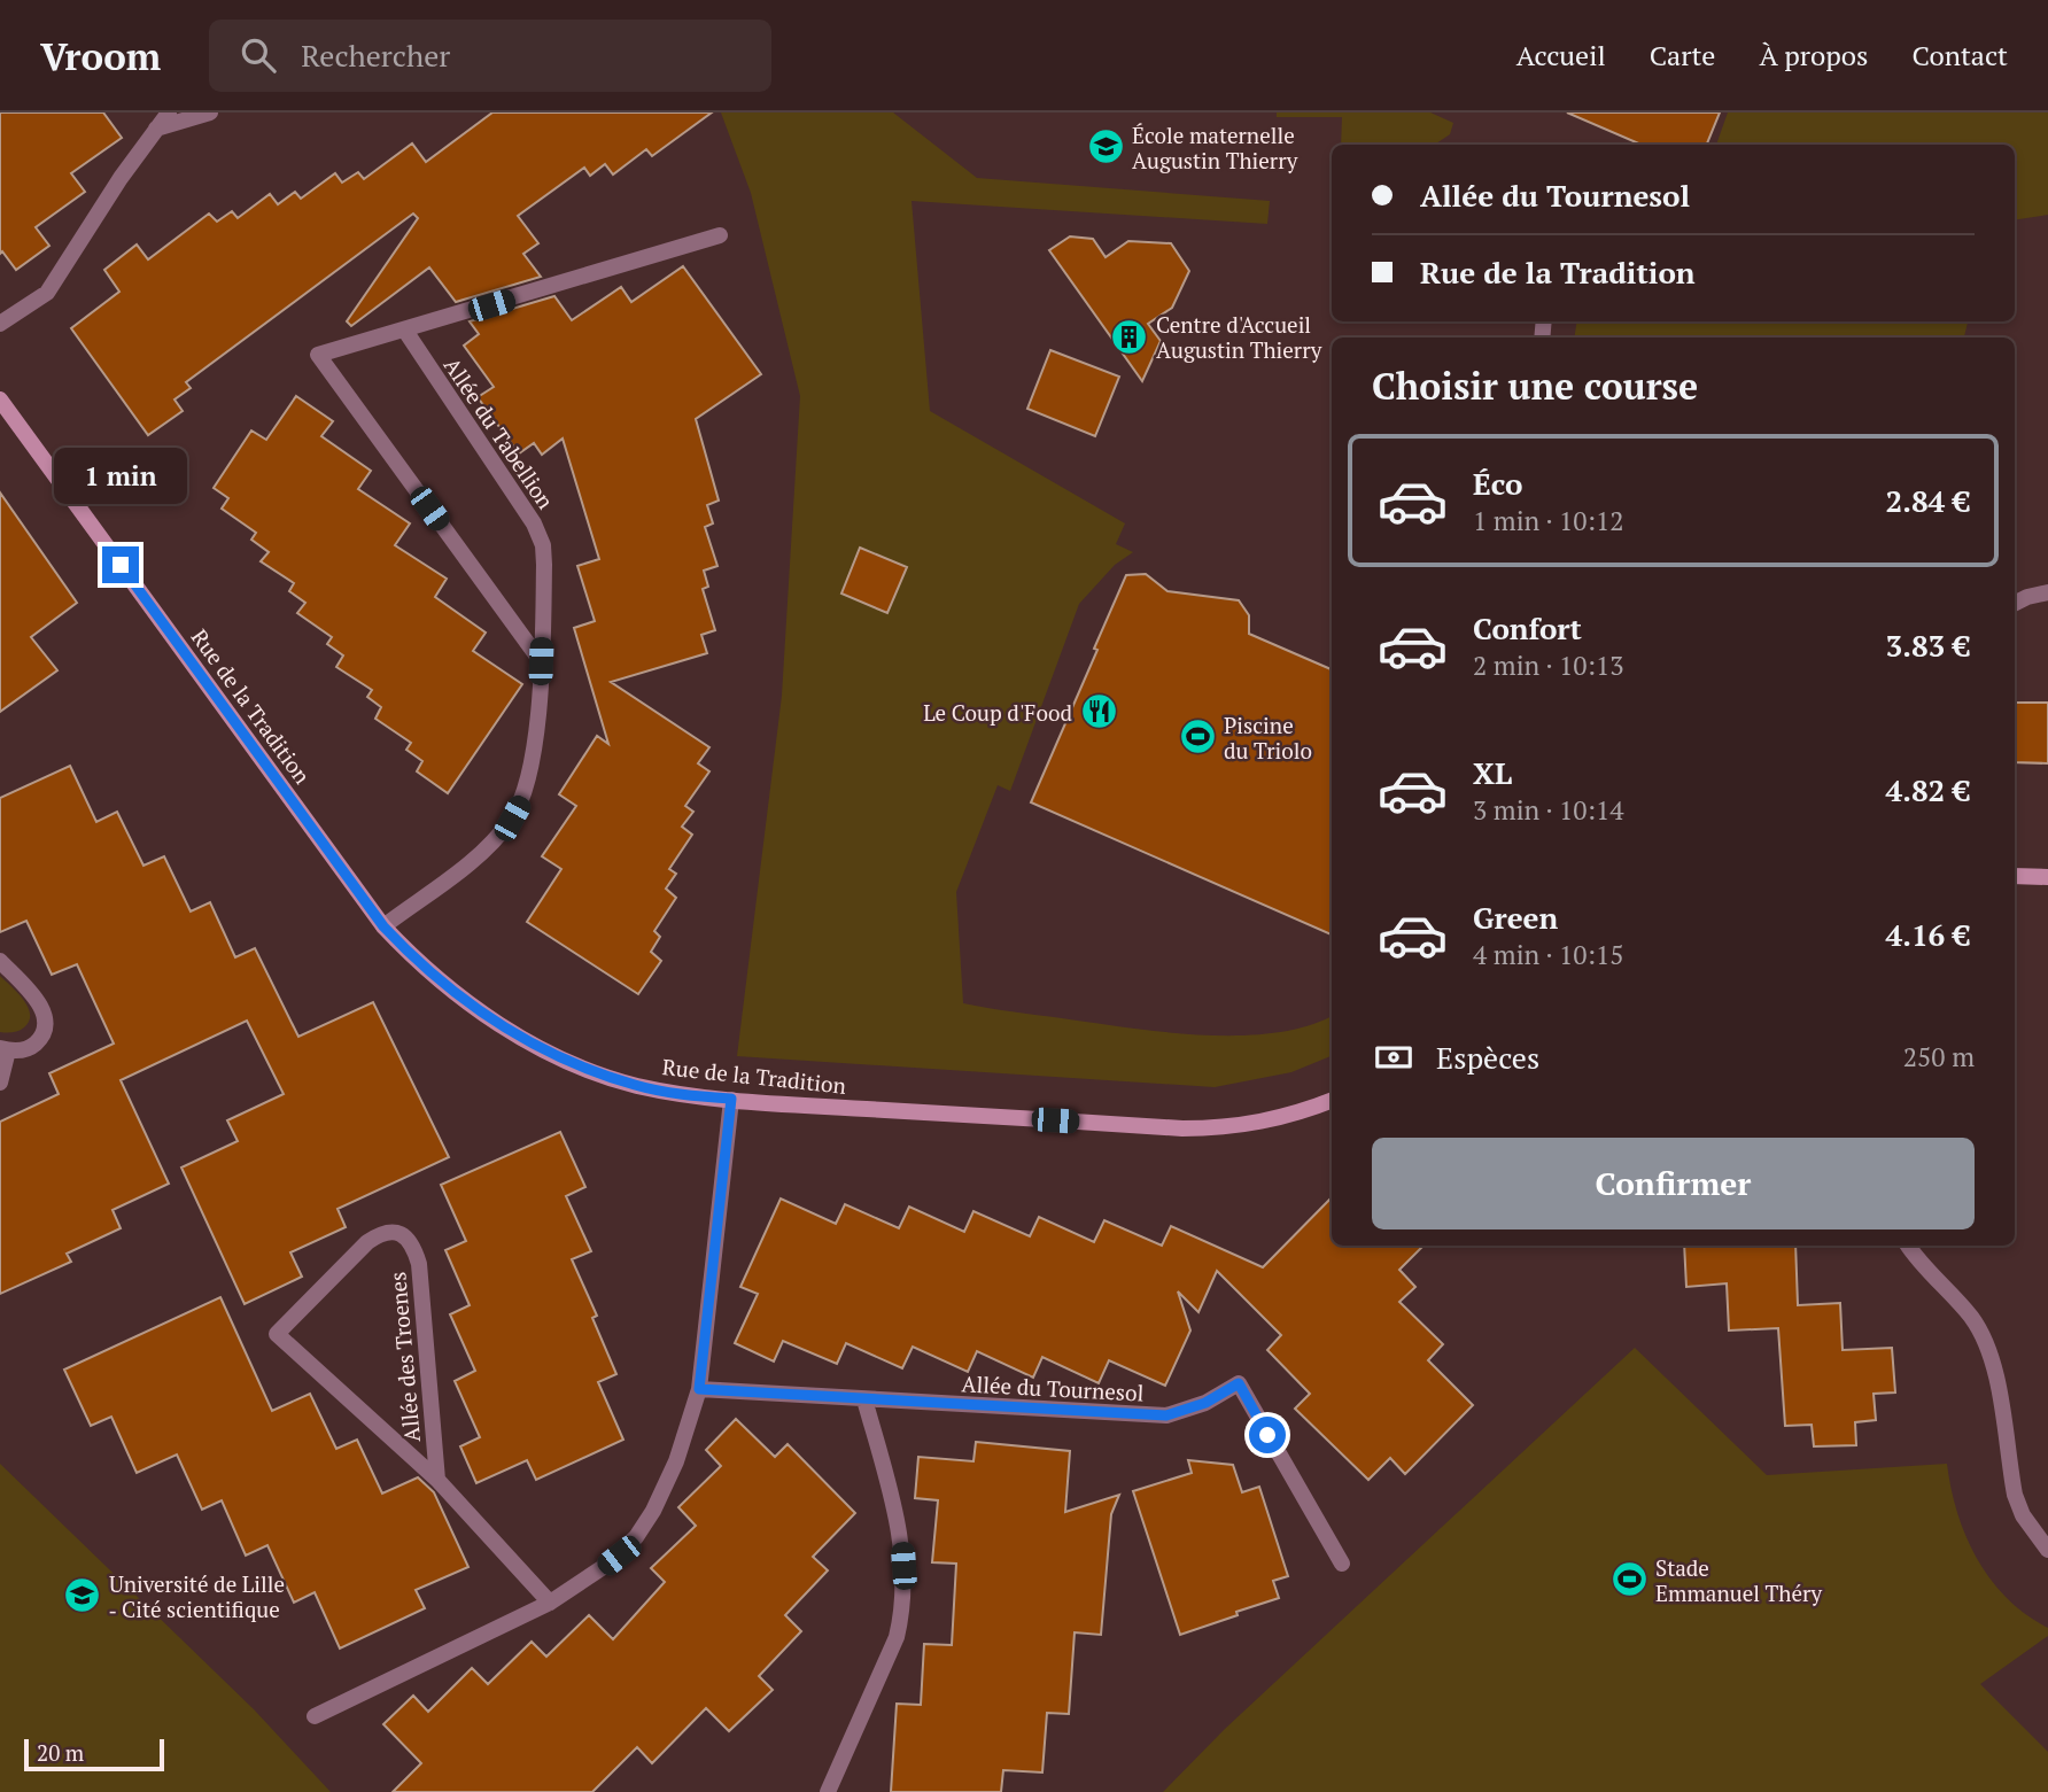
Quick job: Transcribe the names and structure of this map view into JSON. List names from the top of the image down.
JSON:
{
  "streets": {
    "street": [
      "Allée du Tabellion",
      "Rue de la Tradition",
      "Allée des Troenes",
      "Allée du Tournesol"
    ]
  },
  "crossings": [
    ["Allée du Tabellion", "Rue de la Tradition"]
  ],
  "places": {
    "school or university": ["École maternelle Augustin Thierry", "Université de Lille ‐ Cité scientifique"],
    "building": ["Centre d'Accueil Augustin Thierry"],
    "restaurant": ["Le Coup d'Food"],
    "sports": ["Piscine du Triolo", "Stade Emmanuel Théry"]
  },
  "scale_bar": "20 m",
  "page": {
    "header": "Vroom",
    "search": "Rechercher",
    "nav": [
      "Accueil",
      "Carte",
      "À propos",
      "Contact"
    ],
    "banner": ["Allée du Tournesol", "Rue de la Tradition"],
    "heading": "Choisir une course",
    "list": [
      {
        "name": "Éco",
        "note": "1 min · 10:12",
        "value": "2.84 €"
      },
      {
        "name": "Confort",
        "note": "2 min · 10:13",
        "value": "3.83 €"
      },
      {
        "name": "XL",
        "note": "3 min · 10:14",
        "value": "4.82 €"
      },
      {
        "name": "Green",
        "note": "4 min · 10:15",
        "value": "4.16 €"
      }
    ],
    "bubble": "1 min",
    "pay": ["Espèces", "250 m"],
    "buttons": "Confirmer",
    "scale": "20 m"
  }
}
